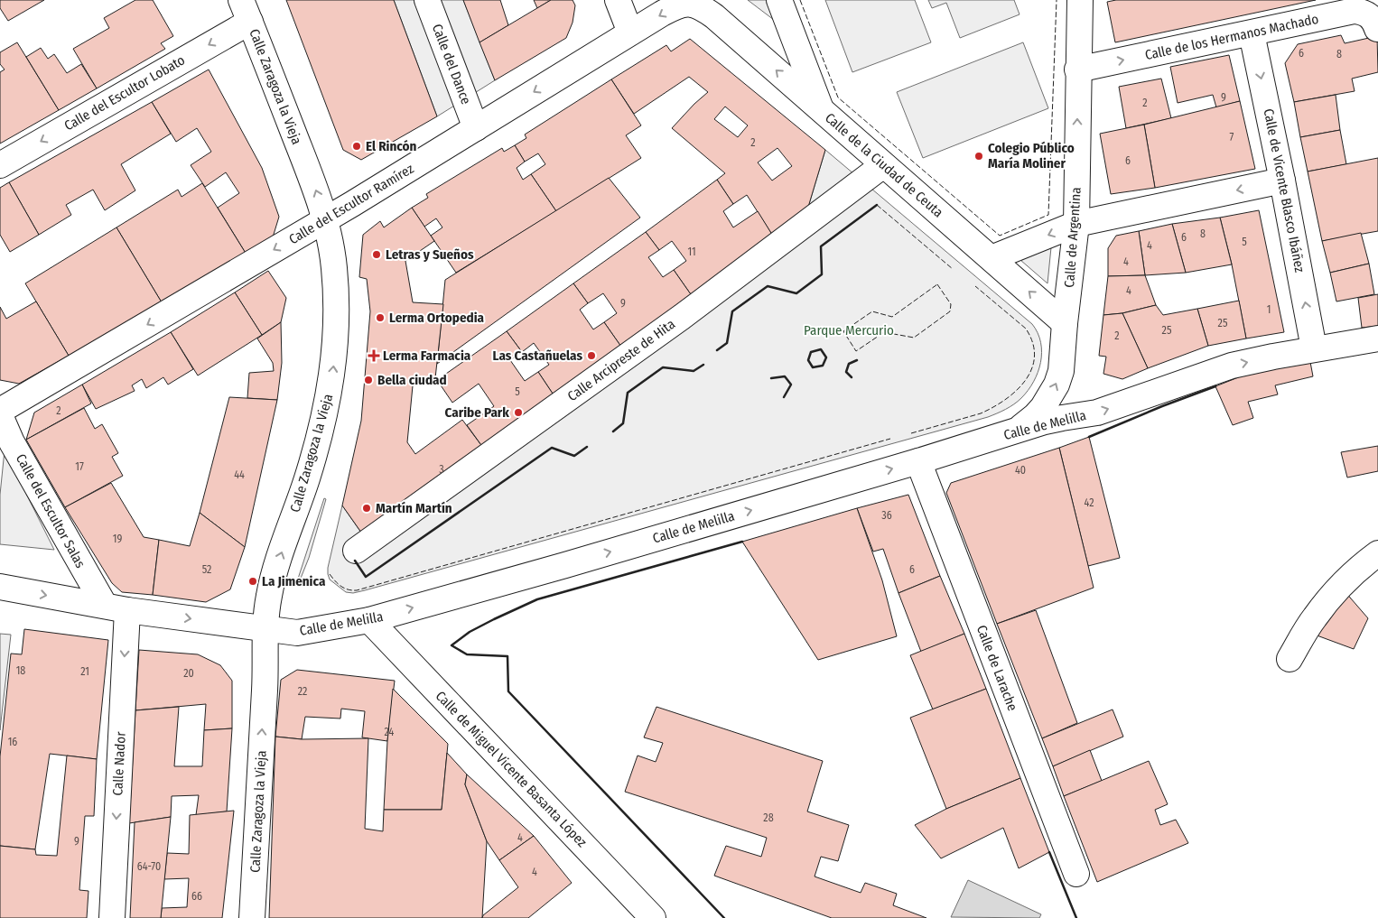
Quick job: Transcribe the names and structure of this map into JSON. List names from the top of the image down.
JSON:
{
  "streets": {
    "street": [
      "Calle de los Hermanos Machado",
      "Calle del Dance",
      "Calle Zaragoza la Vieja",
      "Calle del Escultor Lobato",
      "Calle de la Ciudad de Ceuta",
      "Calle de Vicente Blasco Ibáñez",
      "Calle del Escultor Ramírez",
      "Calle de Argentina",
      "Calle Arcipreste de Hita",
      "Calle de Melilla",
      "Calle del Escultor Salas",
      "Calle de Larache",
      "Calle Nador",
      "Calle de Miguel Vicente Basanta López"
    ]
  },
  "crossings": [
    ["Calle de los Hermanos Machado", "Calle de Vicente Blasco Ibáñez"],
    ["Calle de los Hermanos Machado", "Calle de Argentina"],
    ["Calle del Dance", "Calle del Escultor Ramírez"],
    ["Calle Zaragoza la Vieja", "Calle del Escultor Lobato"],
    ["Calle Zaragoza la Vieja", "Calle del Escultor Ramírez"],
    ["Calle Zaragoza la Vieja", "Calle de Melilla"],
    ["Calle de la Ciudad de Ceuta", "Calle del Escultor Ramírez"],
    ["Calle de la Ciudad de Ceuta", "Calle de Argentina"],
    ["Calle de la Ciudad de Ceuta", "Calle Arcipreste de Hita"],
    ["Calle de Vicente Blasco Ibáñez", "Calle de Melilla"],
    ["Calle de Argentina", "Calle de Melilla"],
    ["Calle de Melilla", "Calle del Escultor Salas"],
    ["Calle de Melilla", "Calle de Larache"],
    ["Calle de Melilla", "Calle Nador"],
    ["Calle de Melilla", "Calle de Miguel Vicente Basanta López"],
    ["Calle del Escultor Salas", "Calle Nador"]
  ],
  "one_way": [
    "Calle Zaragoza la Vieja",
    "Calle del Escultor Lobato",
    "Calle de la Ciudad de Ceuta",
    "Calle del Escultor Ramírez",
    "Calle de Argentina",
    "Calle de Melilla",
    "Calle Nador"
  ],
  "parks": ["Parque Mercurio"],
  "places": {
    "other": [
      "El Rincón",
      "Colegio Público María Moliner",
      "Letras y Sueños",
      "Lerma Ortopedia",
      "Las Castañuelas",
      "Bella ciudad",
      "Caribe Park",
      "Martín Martín",
      "La Jimenica"
    ],
    "health": ["Lerma Farmacia"]
  },
  "house_numbers": [
    "6",
    "8",
    "9",
    "2",
    "7",
    "2",
    "6",
    "8",
    "6",
    "5",
    "4",
    "11",
    "4",
    "4",
    "9",
    "1",
    "25",
    "25",
    "2",
    "5",
    "2",
    "17",
    "3",
    "40",
    "44",
    "42",
    "36",
    "19",
    "52",
    "6",
    "18",
    "21",
    "20",
    "22",
    "24",
    "16",
    "28",
    "4",
    "9",
    "64-70",
    "4",
    "66"
  ]
}
